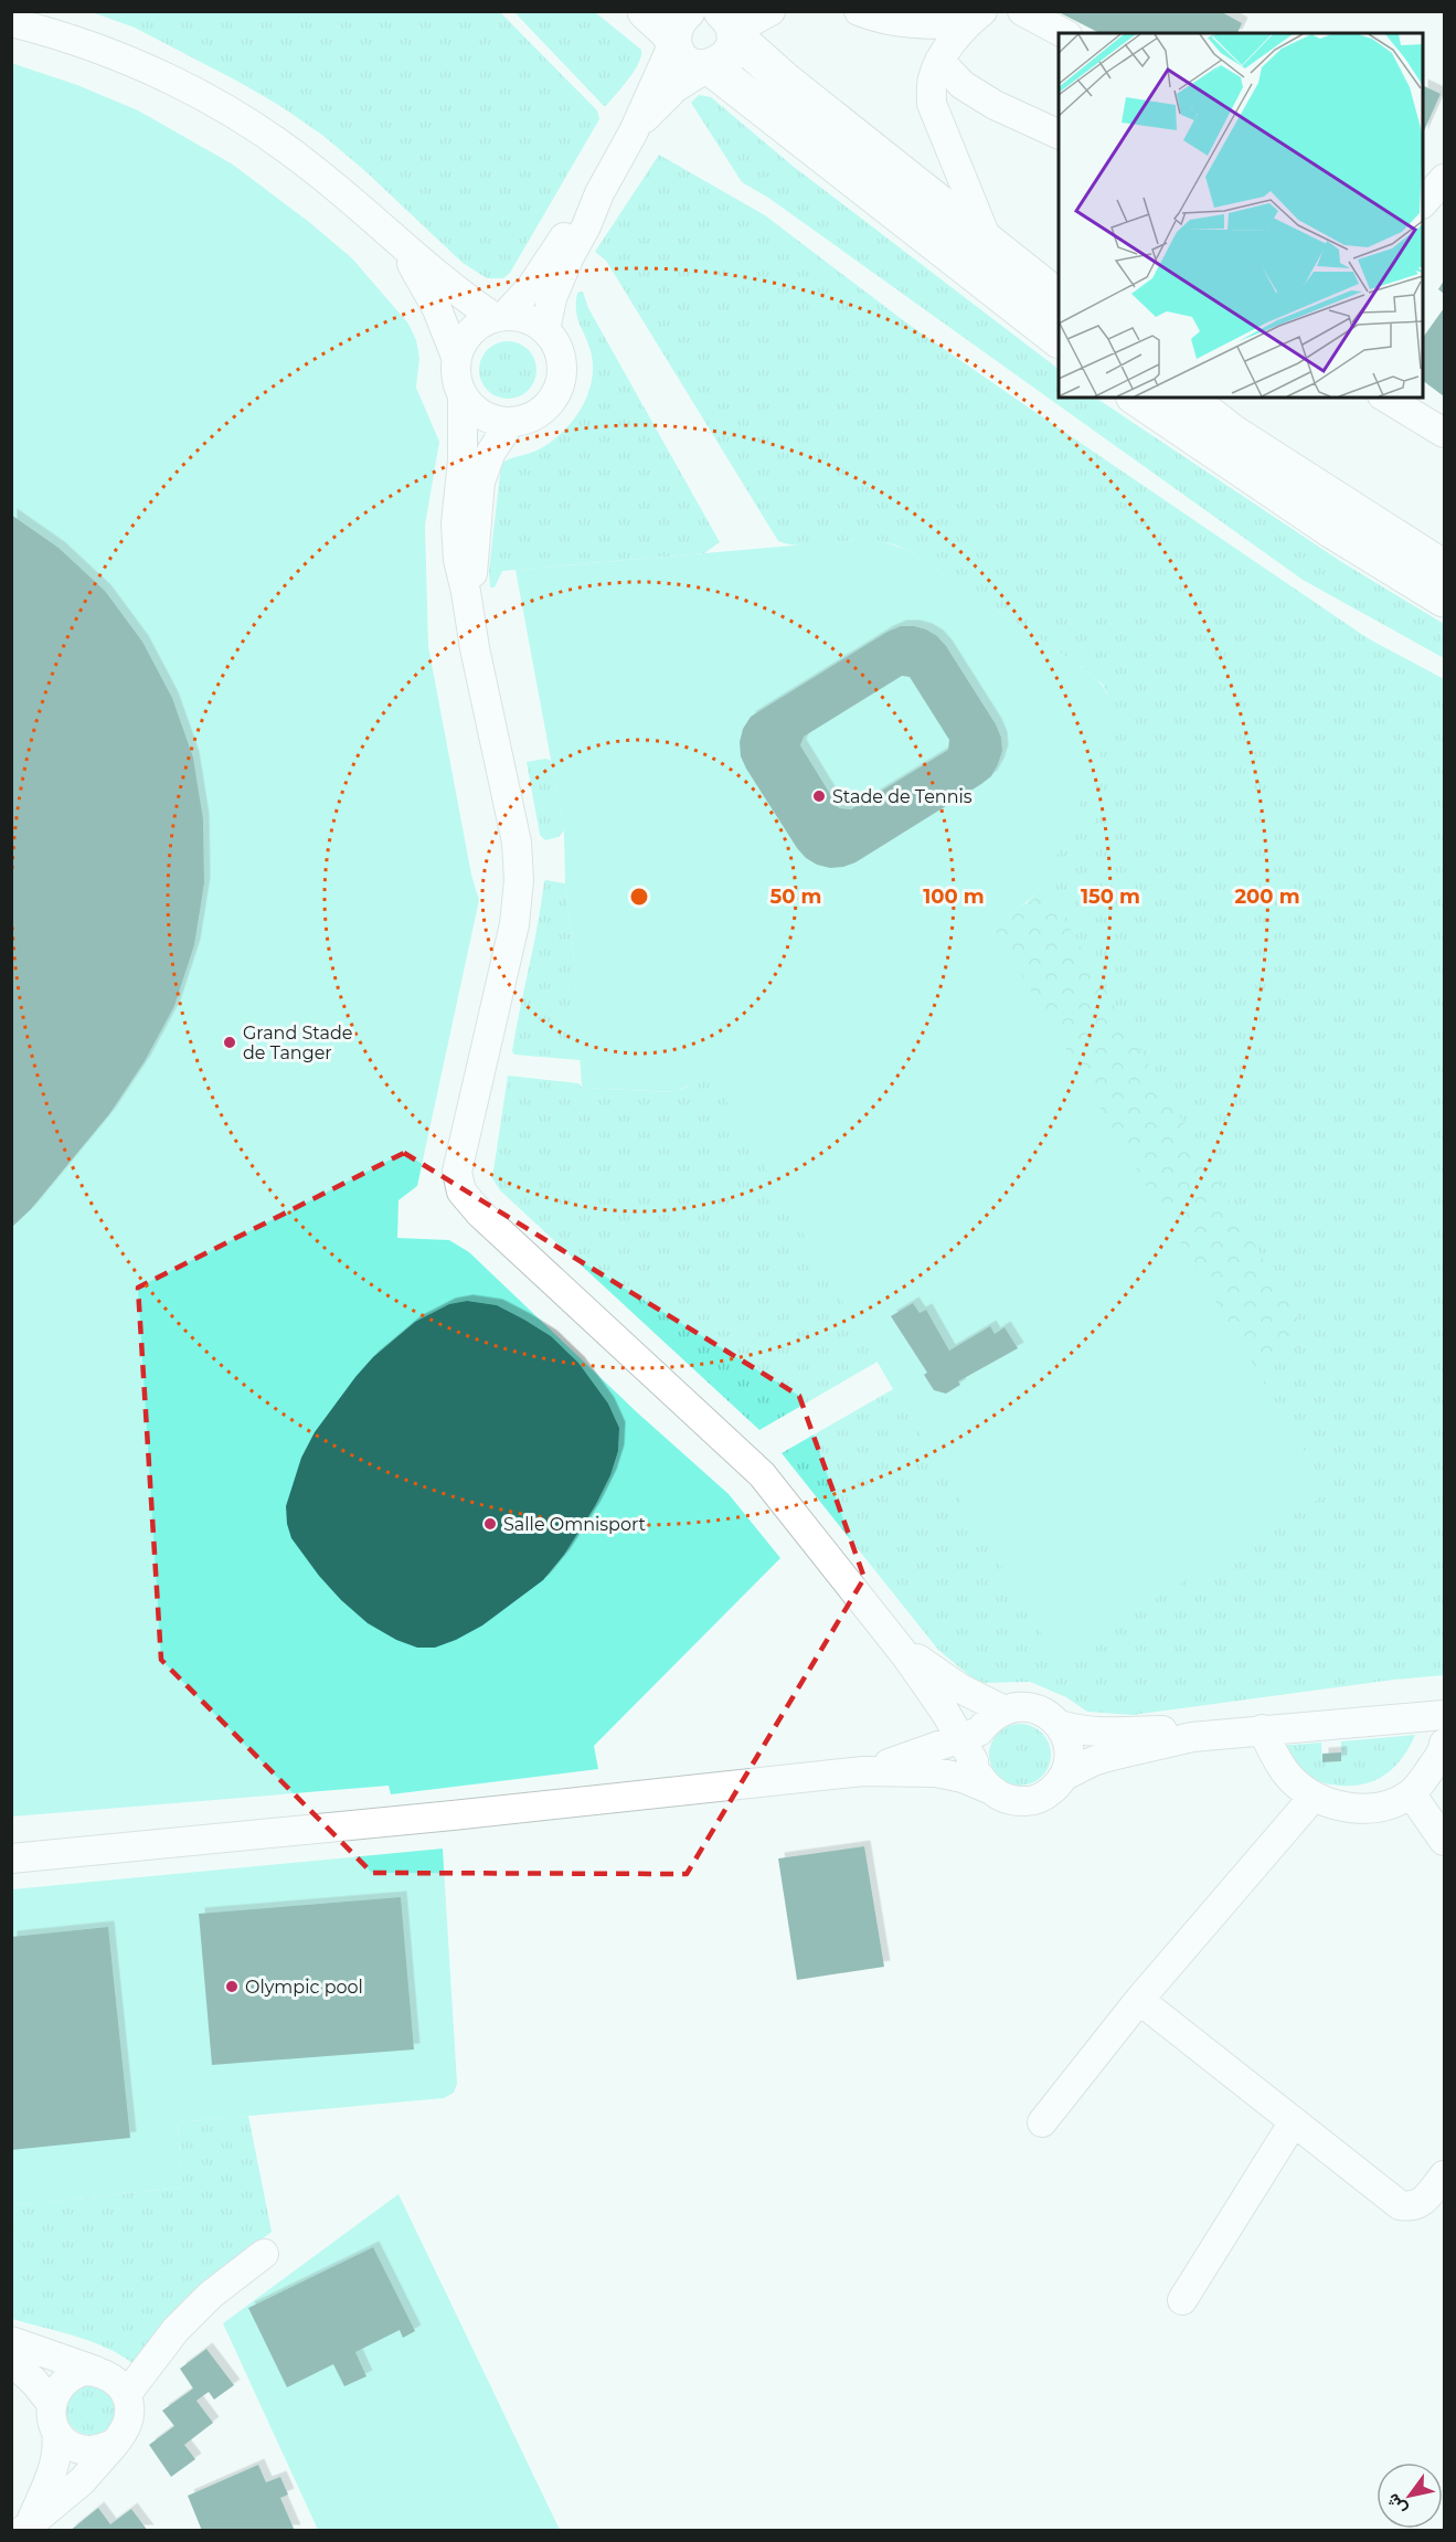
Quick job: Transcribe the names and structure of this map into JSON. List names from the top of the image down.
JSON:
{
  "places": [
    "Stade de Tennis",
    "Grand Stade de Tanger",
    "Salle Omnisport",
    "Olympic pool"
  ],
  "north": "bottom left",
  "rings": [
    "50 m",
    "100 m",
    "150 m",
    "200 m"
  ]
}
